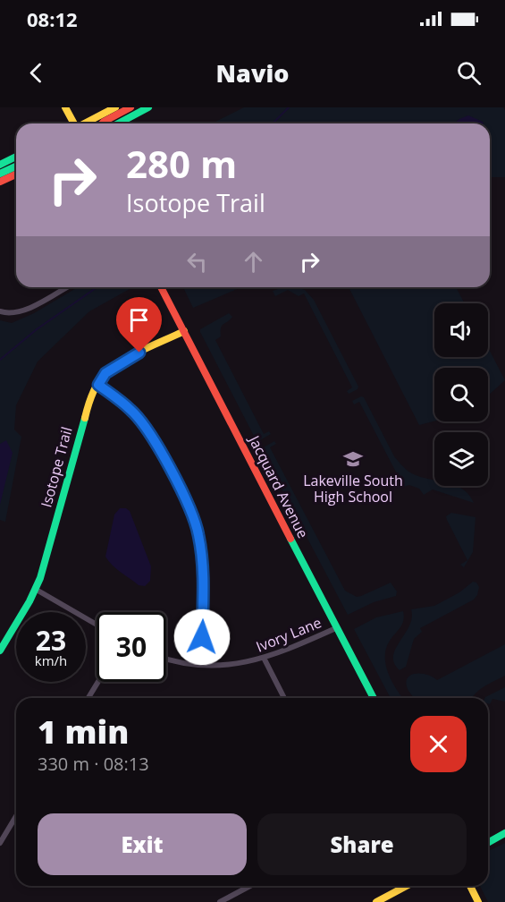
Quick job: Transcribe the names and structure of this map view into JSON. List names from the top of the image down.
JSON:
{
  "streets": {
    "street": ["Isotope Trail", "Jacquard Avenue", "Ivory Lane"]
  },
  "crossings": [
    ["Isotope Trail", "Jacquard Avenue"],
    ["Jacquard Avenue", "Ivory Lane"]
  ],
  "places": {
    "school or university": ["Lakeville South High School"]
  },
  "page": {
    "status": "08:12",
    "header": "Navio",
    "turn": ["280 m", "Isotope Trail"],
    "speed": "23 km/h",
    "limit": "30",
    "heading": ["1 min", "330 m · 08:13"],
    "buttons": ["Exit", "Share"]
  }
}
